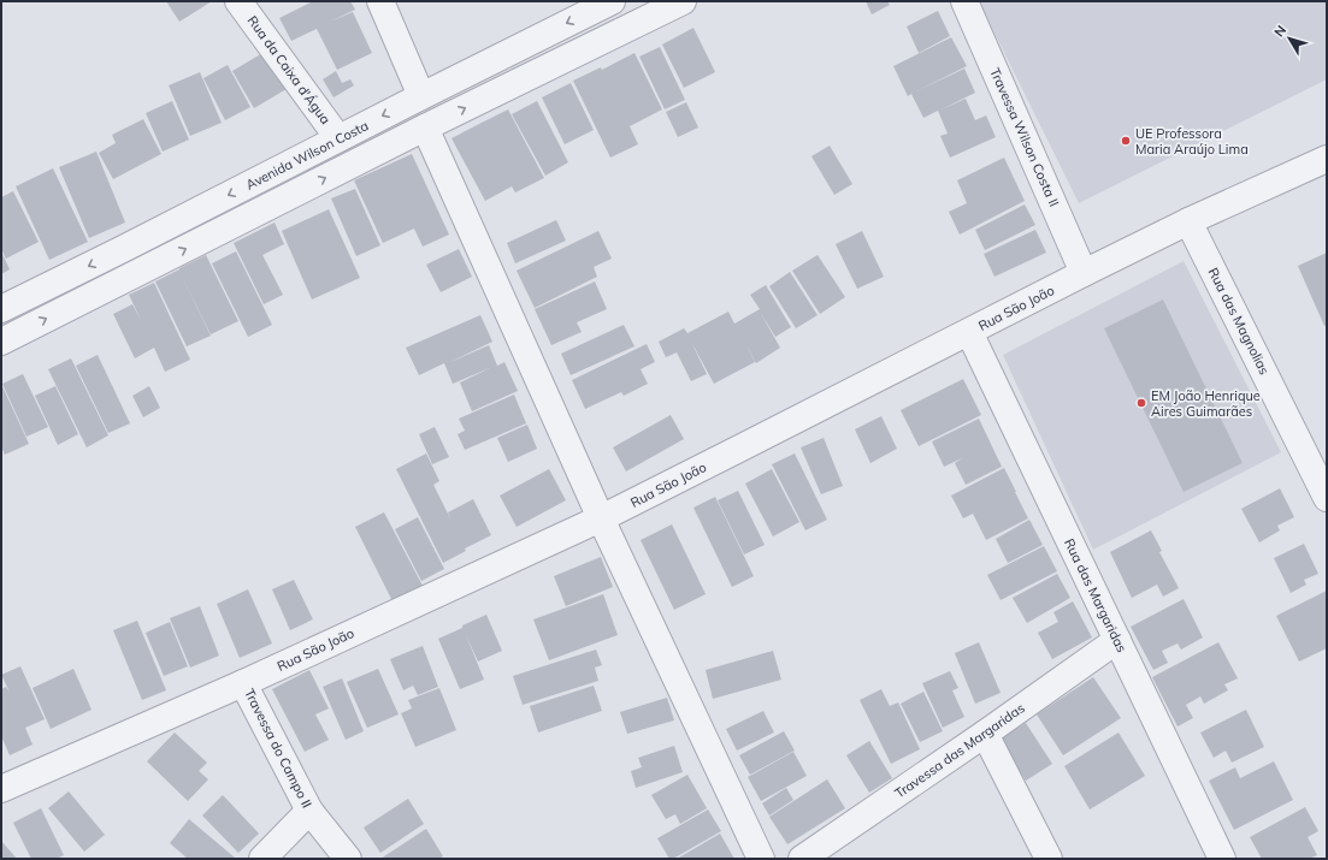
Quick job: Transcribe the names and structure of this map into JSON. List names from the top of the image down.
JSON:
{
  "streets": {
    "street": [
      "Rua da Caixa d'Água",
      "Travessa Wilson Costa II",
      "Avenida Wilson Costa",
      "Rua São João",
      "Rua das Magnolias",
      "Rua das Margaridas",
      "Travessa do Campo II",
      "Travessa das Margaridas"
    ]
  },
  "crossings": [
    ["Rua da Caixa d'Água", "Avenida Wilson Costa"],
    ["Travessa Wilson Costa II", "Rua São João"],
    ["Rua São João", "Rua das Magnolias"],
    ["Rua São João", "Rua das Margaridas"],
    ["Rua São João", "Travessa do Campo II"],
    ["Rua das Margaridas", "Travessa das Margaridas"]
  ],
  "places": ["UE Professora Maria Araújo Lima", "EM João Henrique Aires Guimarães"],
  "north": "top left"
}
